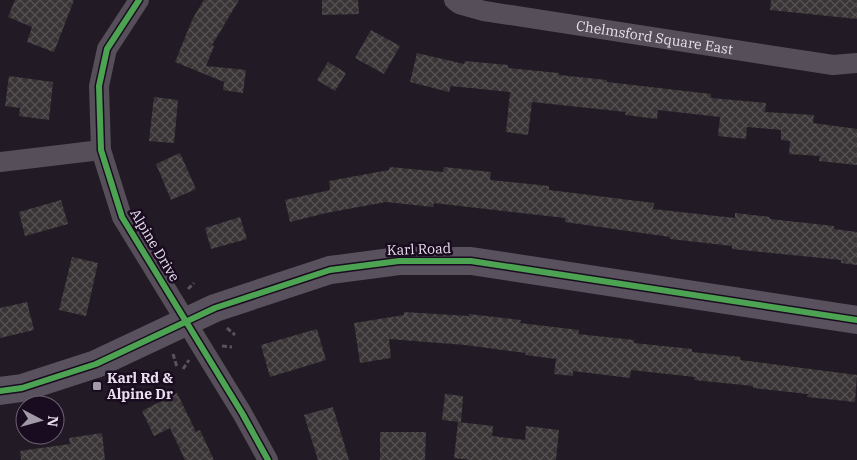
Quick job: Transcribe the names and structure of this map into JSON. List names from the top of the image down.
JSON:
{
  "streets": {
    "street": ["Chelmsford Square East", "Alpine Drive", "Karl Road"]
  },
  "crossings": [
    ["Alpine Drive", "Karl Road"]
  ],
  "places": {
    "transit": ["Karl Rd & Alpine Dr"]
  },
  "north": "right"
}
